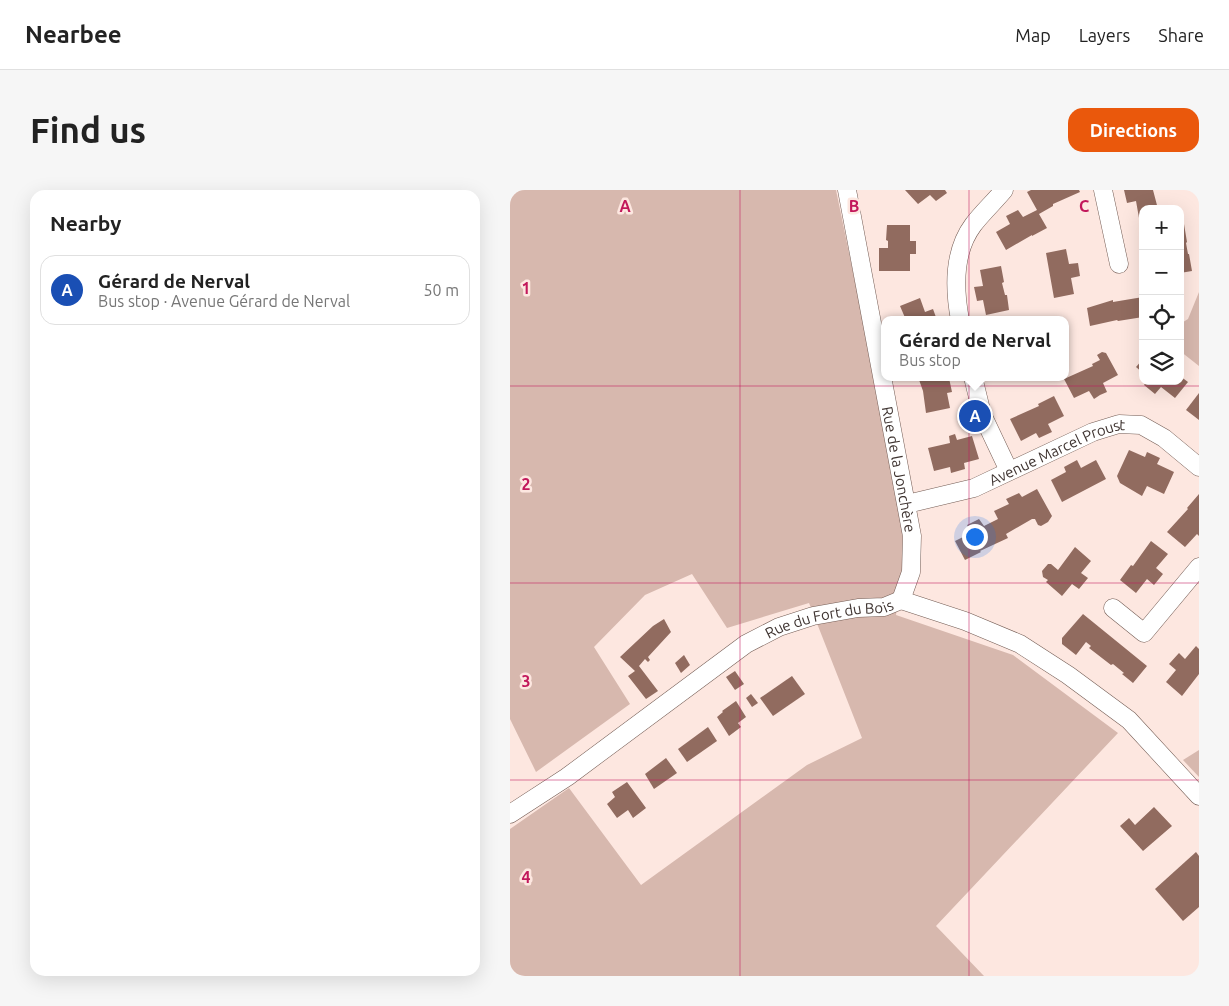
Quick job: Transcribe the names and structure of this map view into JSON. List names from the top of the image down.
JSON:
{
  "streets": {
    "street": ["Avenue Marcel Proust", "Rue de la Jonchère", "Rue du Fort du Bois"]
  },
  "crossings": [
    ["Avenue Marcel Proust", "Rue de la Jonchère"],
    ["Rue de la Jonchère", "Rue du Fort du Bois"]
  ],
  "page": {
    "header": "Nearbee",
    "nav": ["Map", "Layers", "Share"],
    "buttons": "Directions",
    "title": "Find us",
    "heading": "Nearby",
    "map_buttons": ["+", "−"],
    "list": [
      {
        "mark": "A",
        "name": "Gérard de Nerval",
        "note": "Bus stop · Avenue Gérard de Nerval",
        "value": "50 m"
      }
    ],
    "popup": ["Gérard de Nerval", "Bus stop"],
    "pins": "A"
  },
  "grid": {
    "columns": ["A", "B", "C"],
    "rows": [
      "1",
      "2",
      "3",
      "4"
    ]
  }
}
